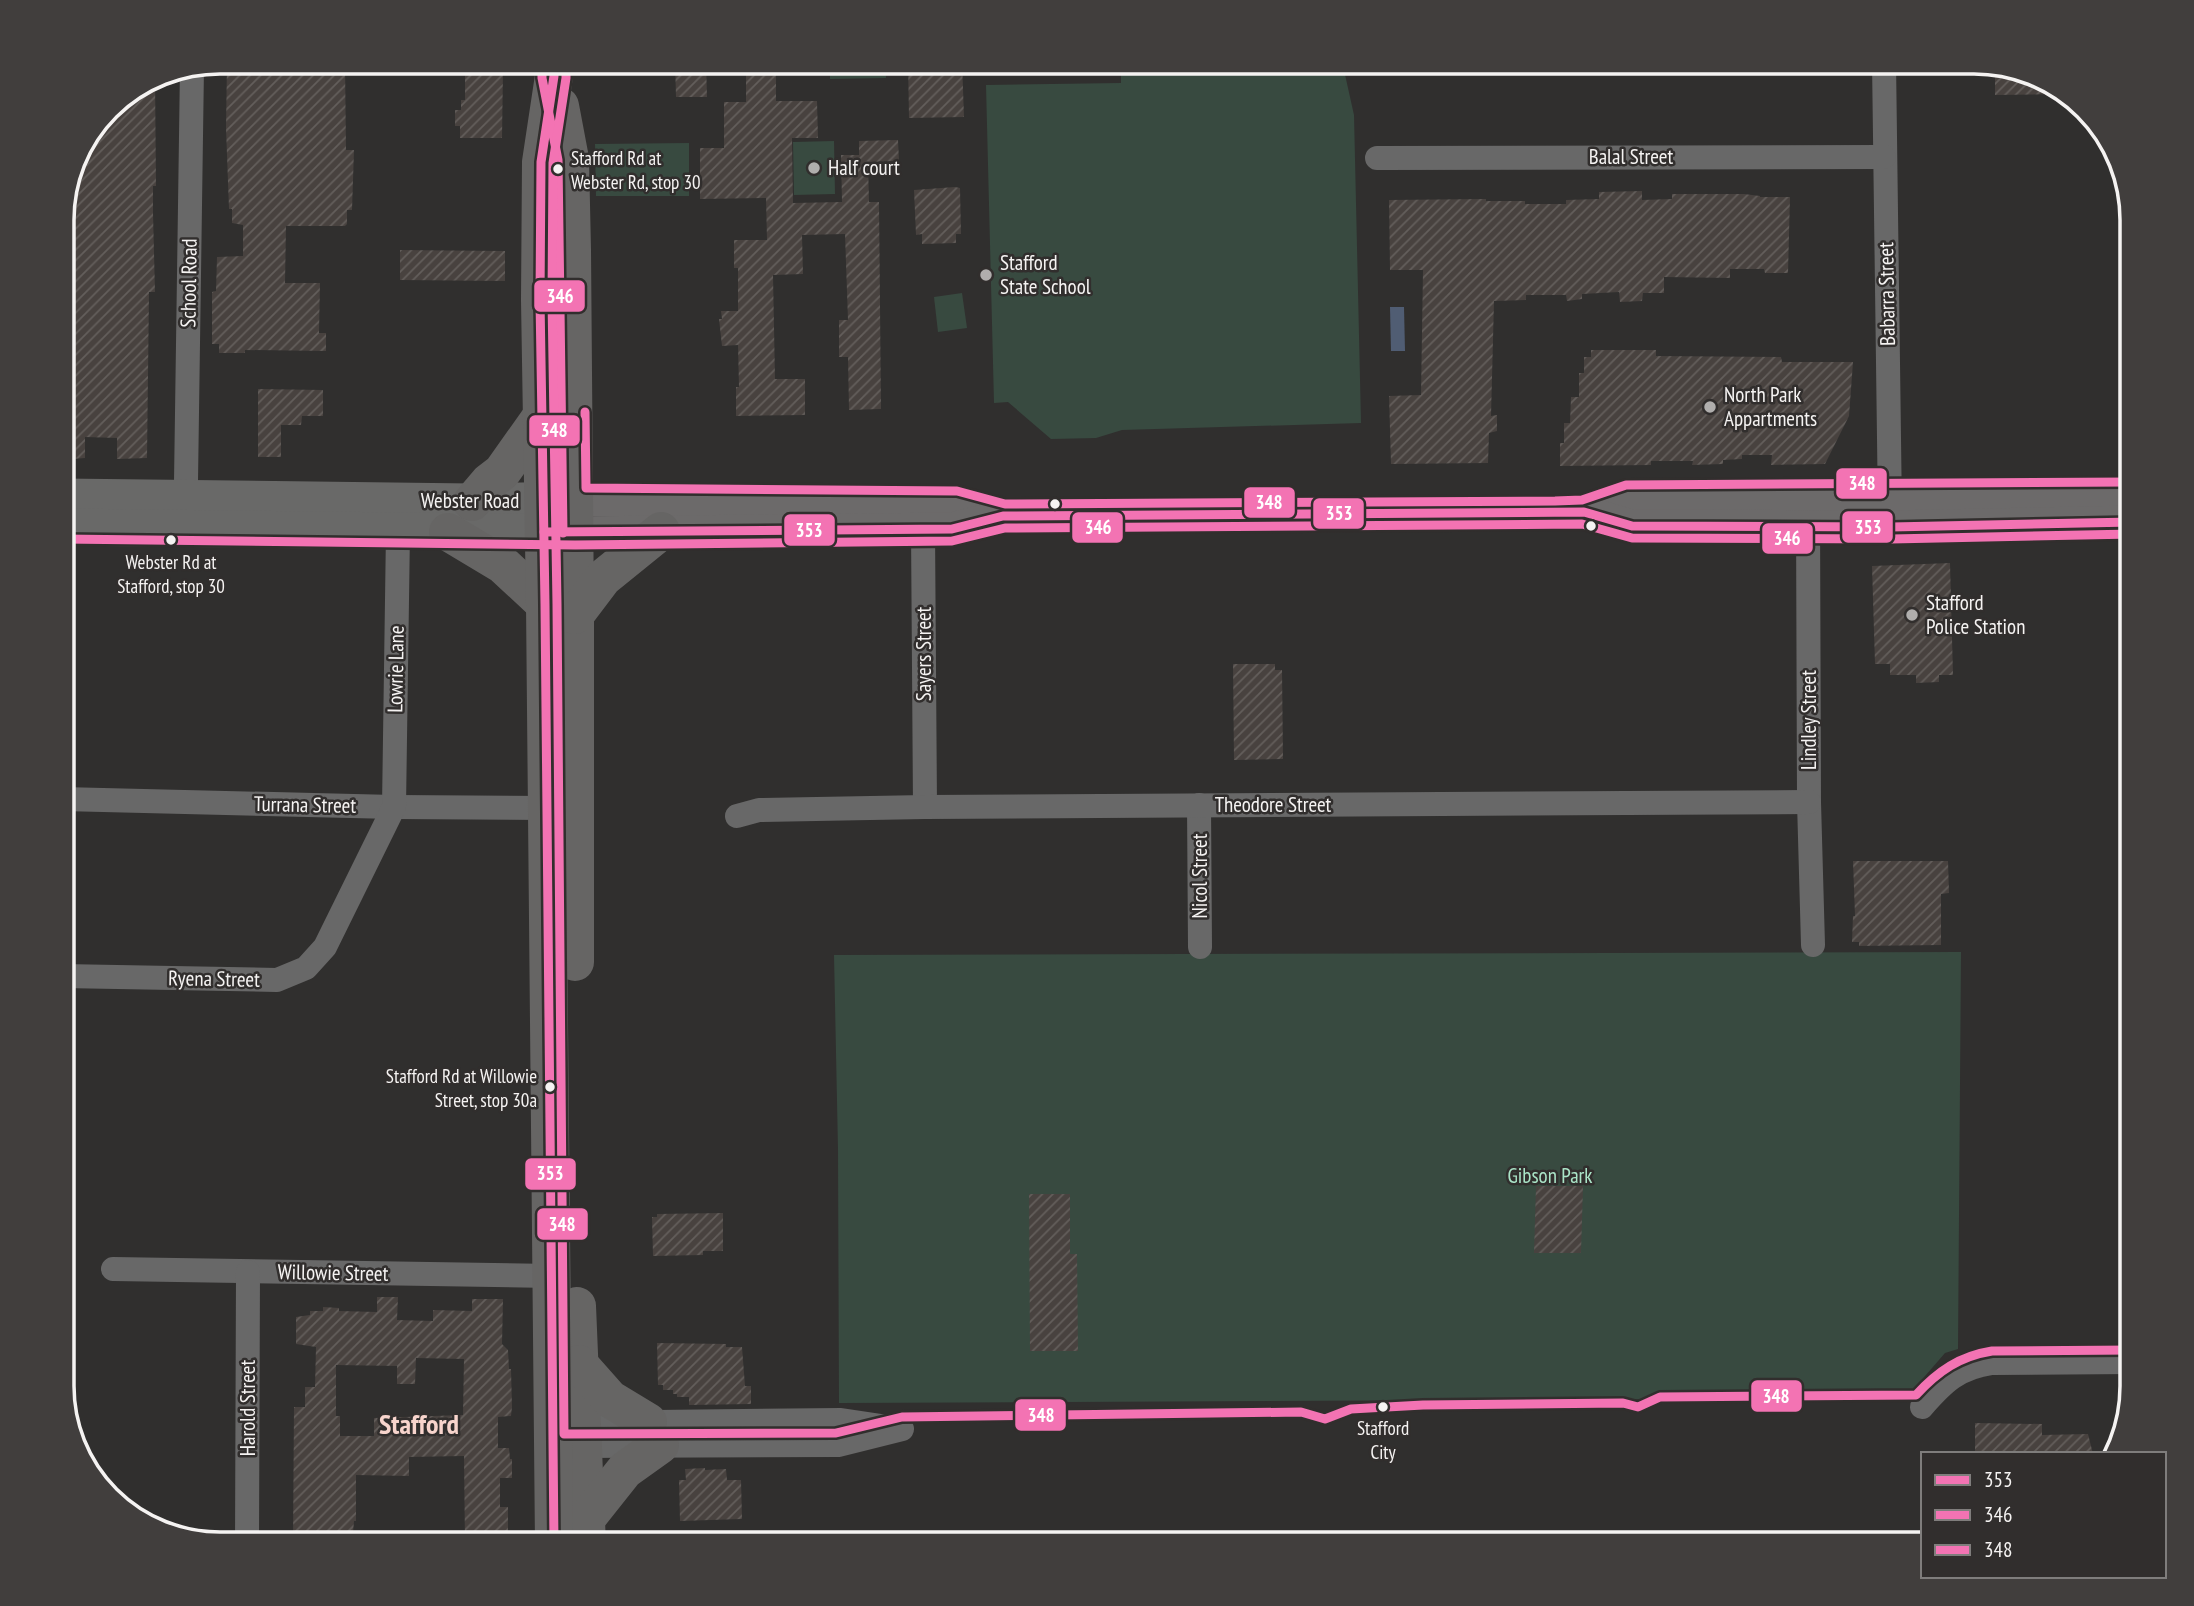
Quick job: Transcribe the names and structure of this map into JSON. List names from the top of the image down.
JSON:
{
  "streets": {
    "main road": ["Webster Road"],
    "street": [
      "Balal Street",
      "School Road",
      "Babarra Street",
      "Sayers Street",
      "Lowrie Lane",
      "Lindley Street",
      "Turrana Street",
      "Theodore Street",
      "Nicol Street",
      "Ryena Street",
      "Willowie Street",
      "Harold Street"
    ]
  },
  "crossings": [
    ["Balal Street", "Babarra Street"],
    ["School Road", "Webster Road"],
    ["Babarra Street", "Webster Road"],
    ["Webster Road", "Sayers Street"],
    ["Webster Road", "Lowrie Lane"],
    ["Webster Road", "Lindley Street"],
    ["Sayers Street", "Theodore Street"],
    ["Lowrie Lane", "Turrana Street"],
    ["Lowrie Lane", "Ryena Street"],
    ["Lindley Street", "Theodore Street"],
    ["Turrana Street", "Ryena Street"],
    ["Theodore Street", "Nicol Street"],
    ["Willowie Street", "Harold Street"]
  ],
  "districts": ["Stafford"],
  "parks": ["Gibson Park"],
  "places": [
    "Half court",
    "Stafford Rd at Webster Rd, stop 30",
    "Stafford State School",
    "North Park Appartments",
    "Webster Rd at Stafford, stop 30",
    "Stafford Police Station",
    "Stafford Rd at Willowie Street, stop 30a",
    "Stafford City"
  ],
  "lines": ["transit line 353", "transit line 346", "transit line 348"],
  "legend": ["353", "346", "348"]
}
